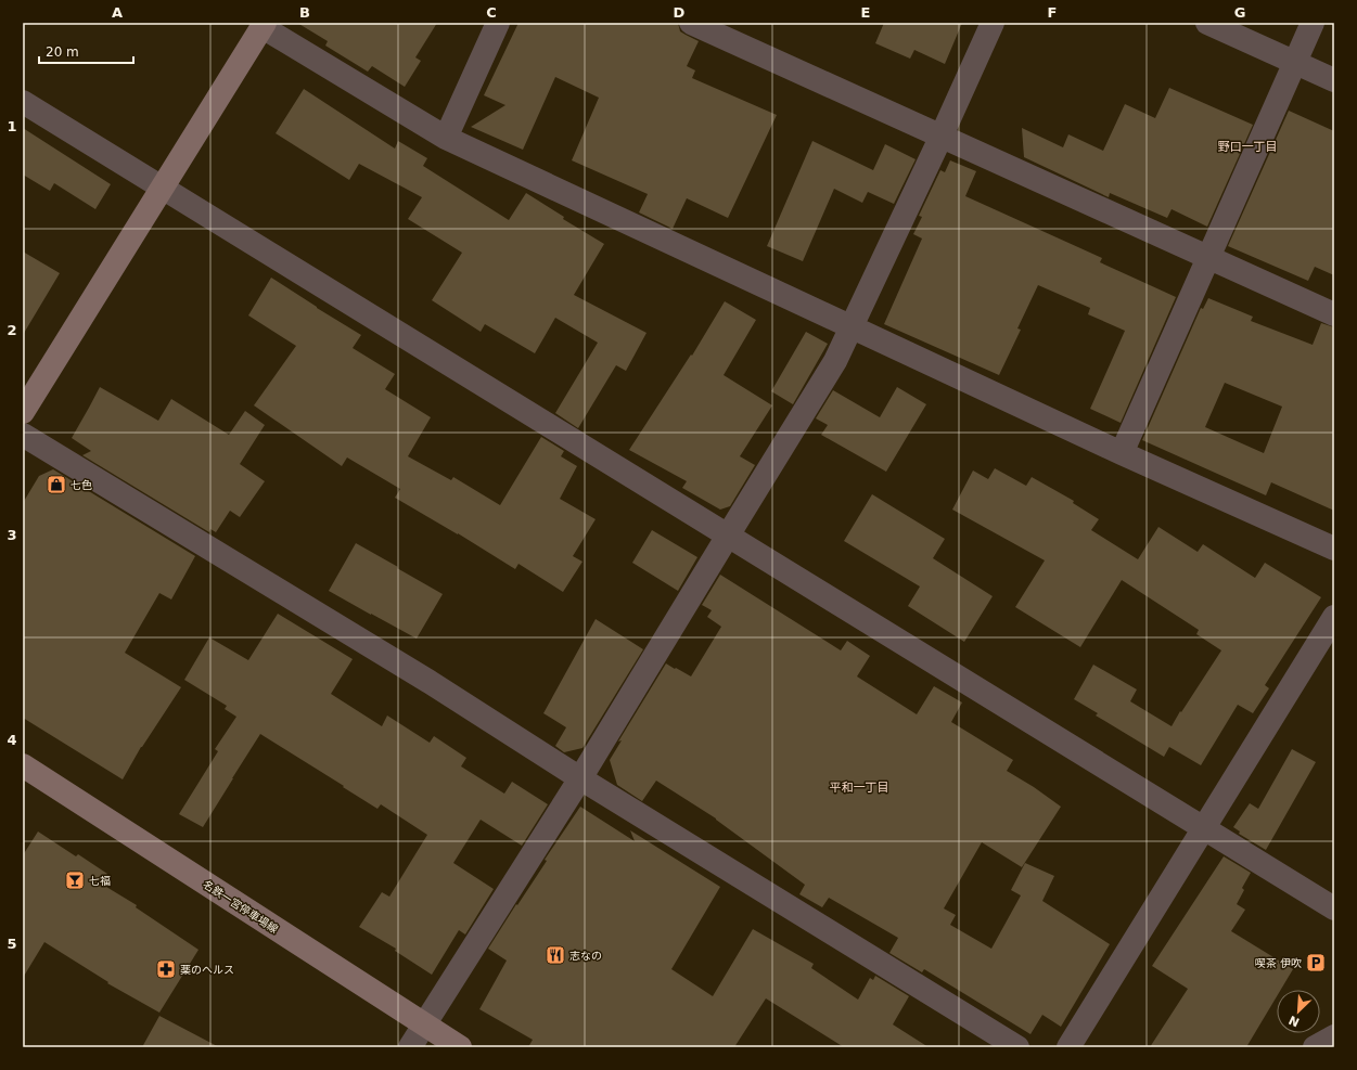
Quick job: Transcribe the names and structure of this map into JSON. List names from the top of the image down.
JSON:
{
  "streets": {
    "main road": ["名鉄一宮停車場線"]
  },
  "districts": ["野口一丁目", "平和一丁目"],
  "places": {
    "shop": ["七色"],
    "bar": ["七福"],
    "restaurant": ["志なの"],
    "parking": ["喫茶 伊吹"],
    "pharmacy": ["薬のヘルス"]
  },
  "scale_bar": "20 m",
  "north": "bottom left",
  "grid": {
    "columns": [
      "A",
      "B",
      "C",
      "D",
      "E",
      "F",
      "G"
    ],
    "rows": [
      "1",
      "2",
      "3",
      "4",
      "5"
    ]
  }
}
